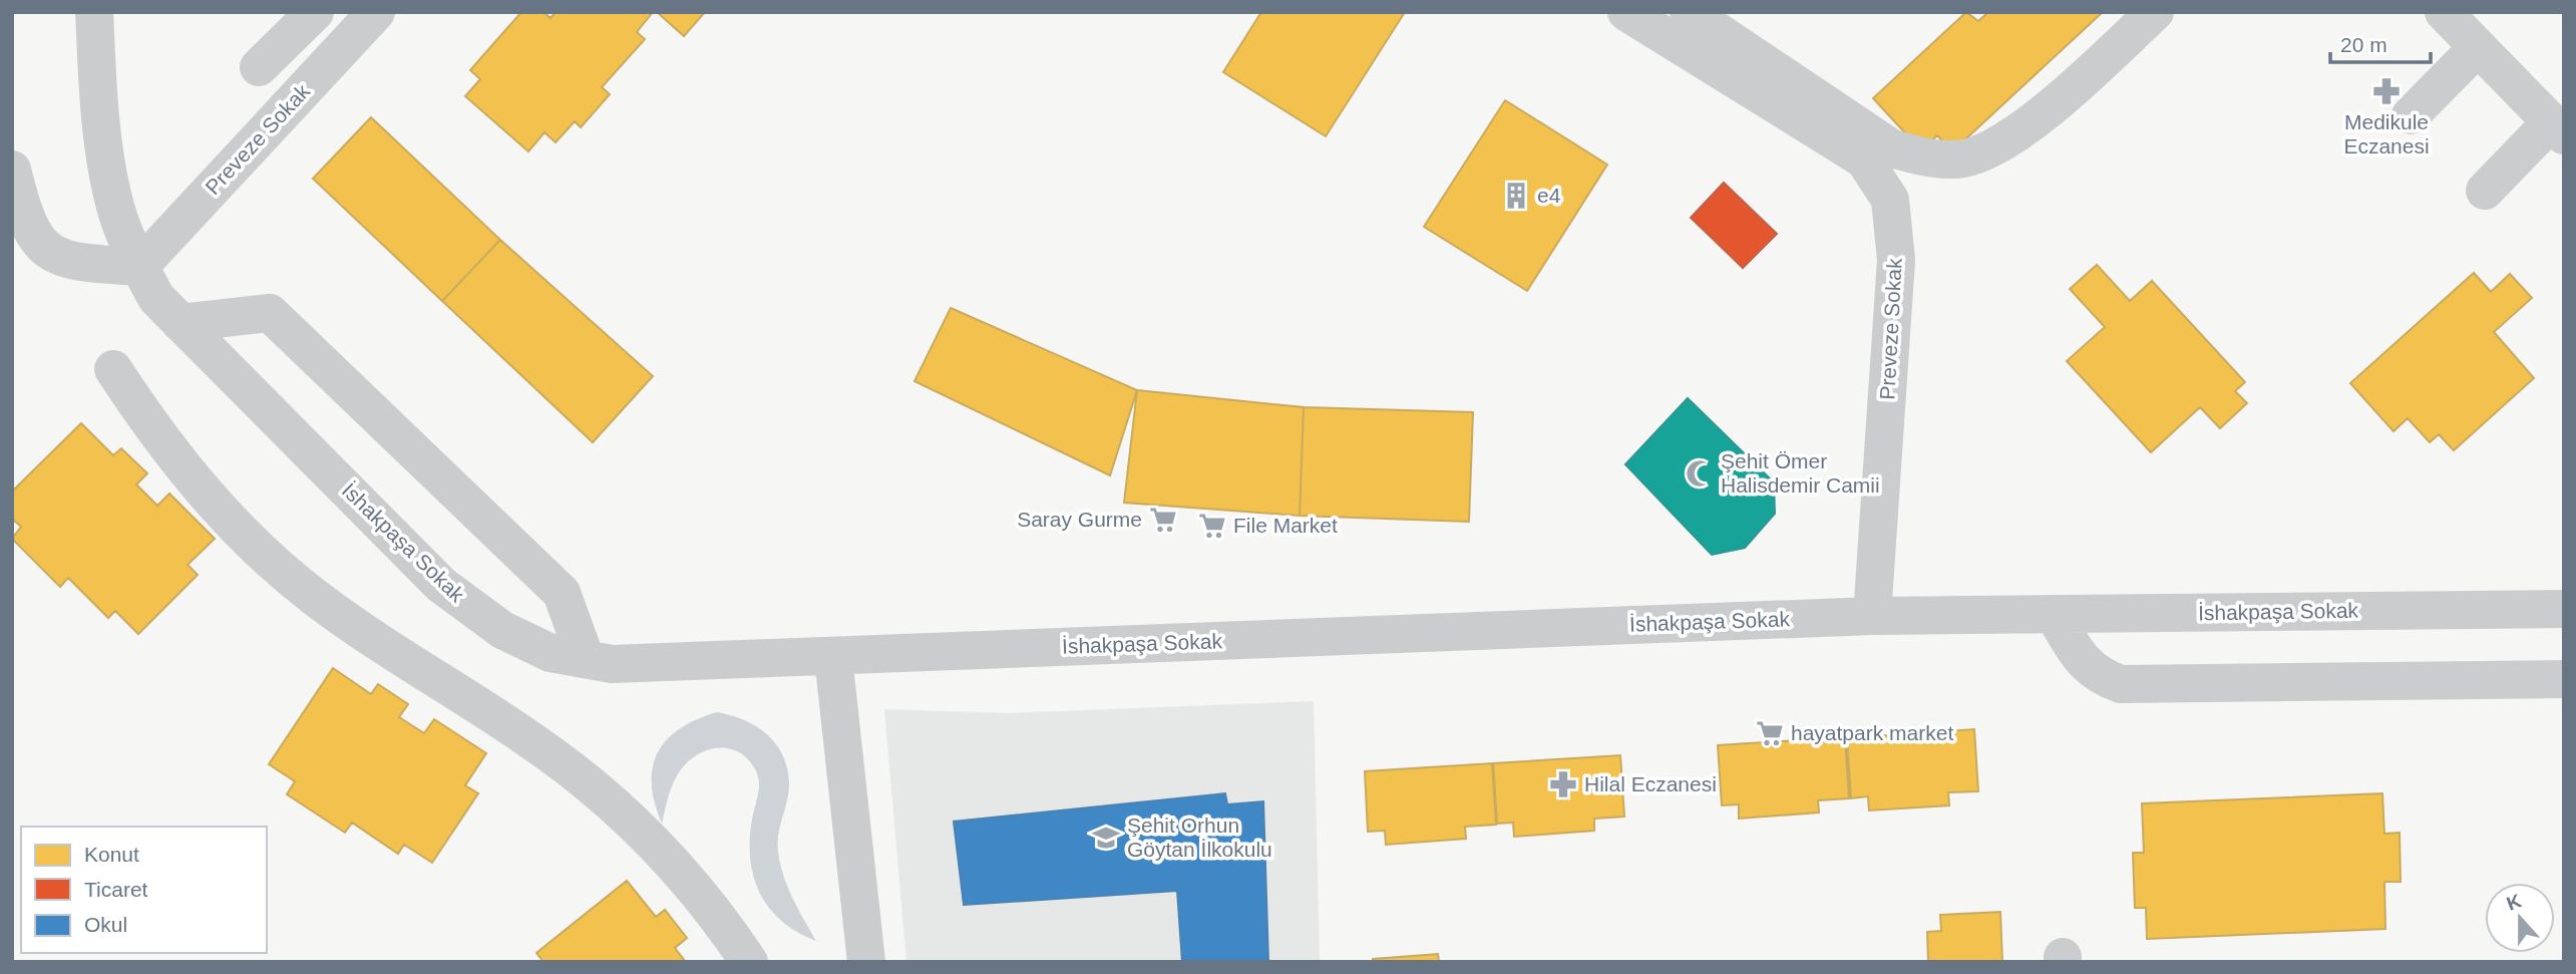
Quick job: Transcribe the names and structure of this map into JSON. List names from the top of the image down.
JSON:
{
  "streets": {
    "street": ["Preveze Sokak", "İshakpaşa Sokak"]
  },
  "crossings": [
    ["Preveze Sokak", "İshakpaşa Sokak"]
  ],
  "places": {
    "pharmacy": ["Medikule Eczanesi", "Hilal Eczanesi"],
    "building": ["e4"],
    "mosque": ["Şehit Ömer Halisdemir Camii"],
    "supermarket": ["Saray Gurme", "File Market", "hayatpark market"],
    "school or university": ["Şehit Orhun Göytan İlkokulu"]
  },
  "legend": ["Konut", "Ticaret", "Okul"],
  "scale_bar": "20 m",
  "north": "top"
}
